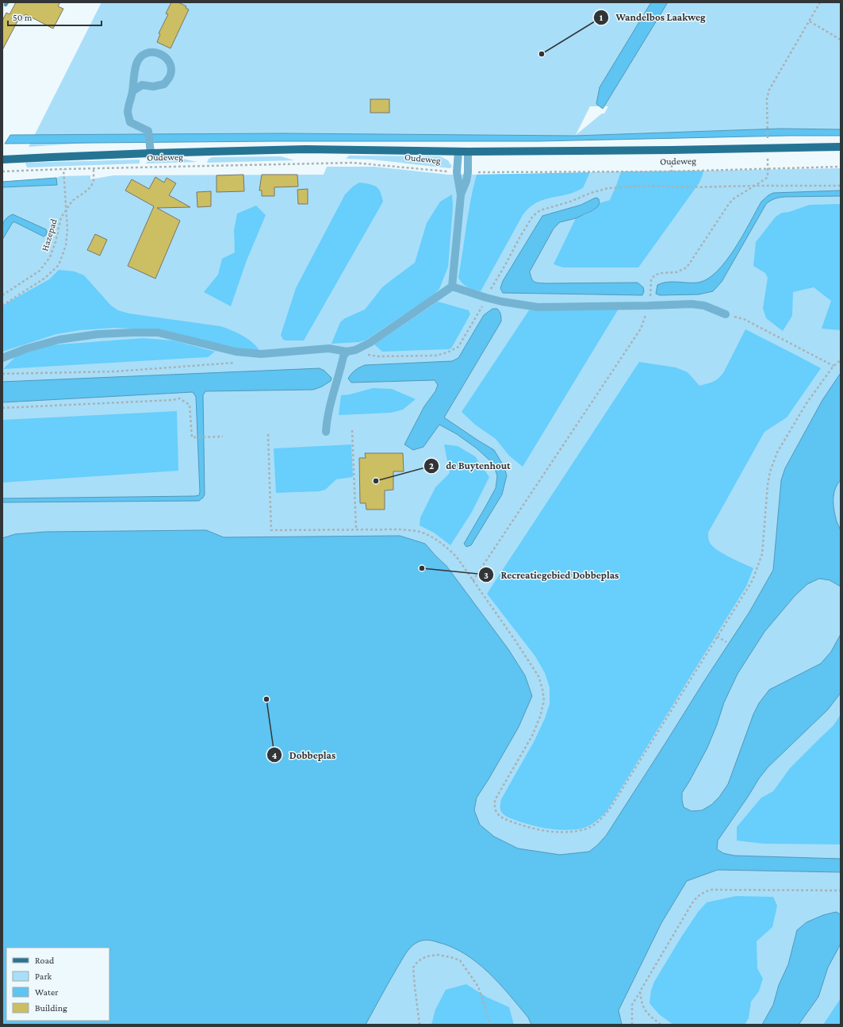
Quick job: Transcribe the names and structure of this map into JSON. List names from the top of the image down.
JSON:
{
  "streets": {
    "main road": ["Oudeweg"],
    "path": ["Hazepad"]
  },
  "crossings": [
    ["Oudeweg", "Hazepad"]
  ],
  "places": [
    "Wandelbos Laakweg",
    "de Buytenhout",
    "Recreatiegebied Dobbeplas",
    "Dobbeplas"
  ],
  "legend": [
    "Road",
    "Park",
    "Water",
    "Building"
  ],
  "scale_bar": "50 m"
}
